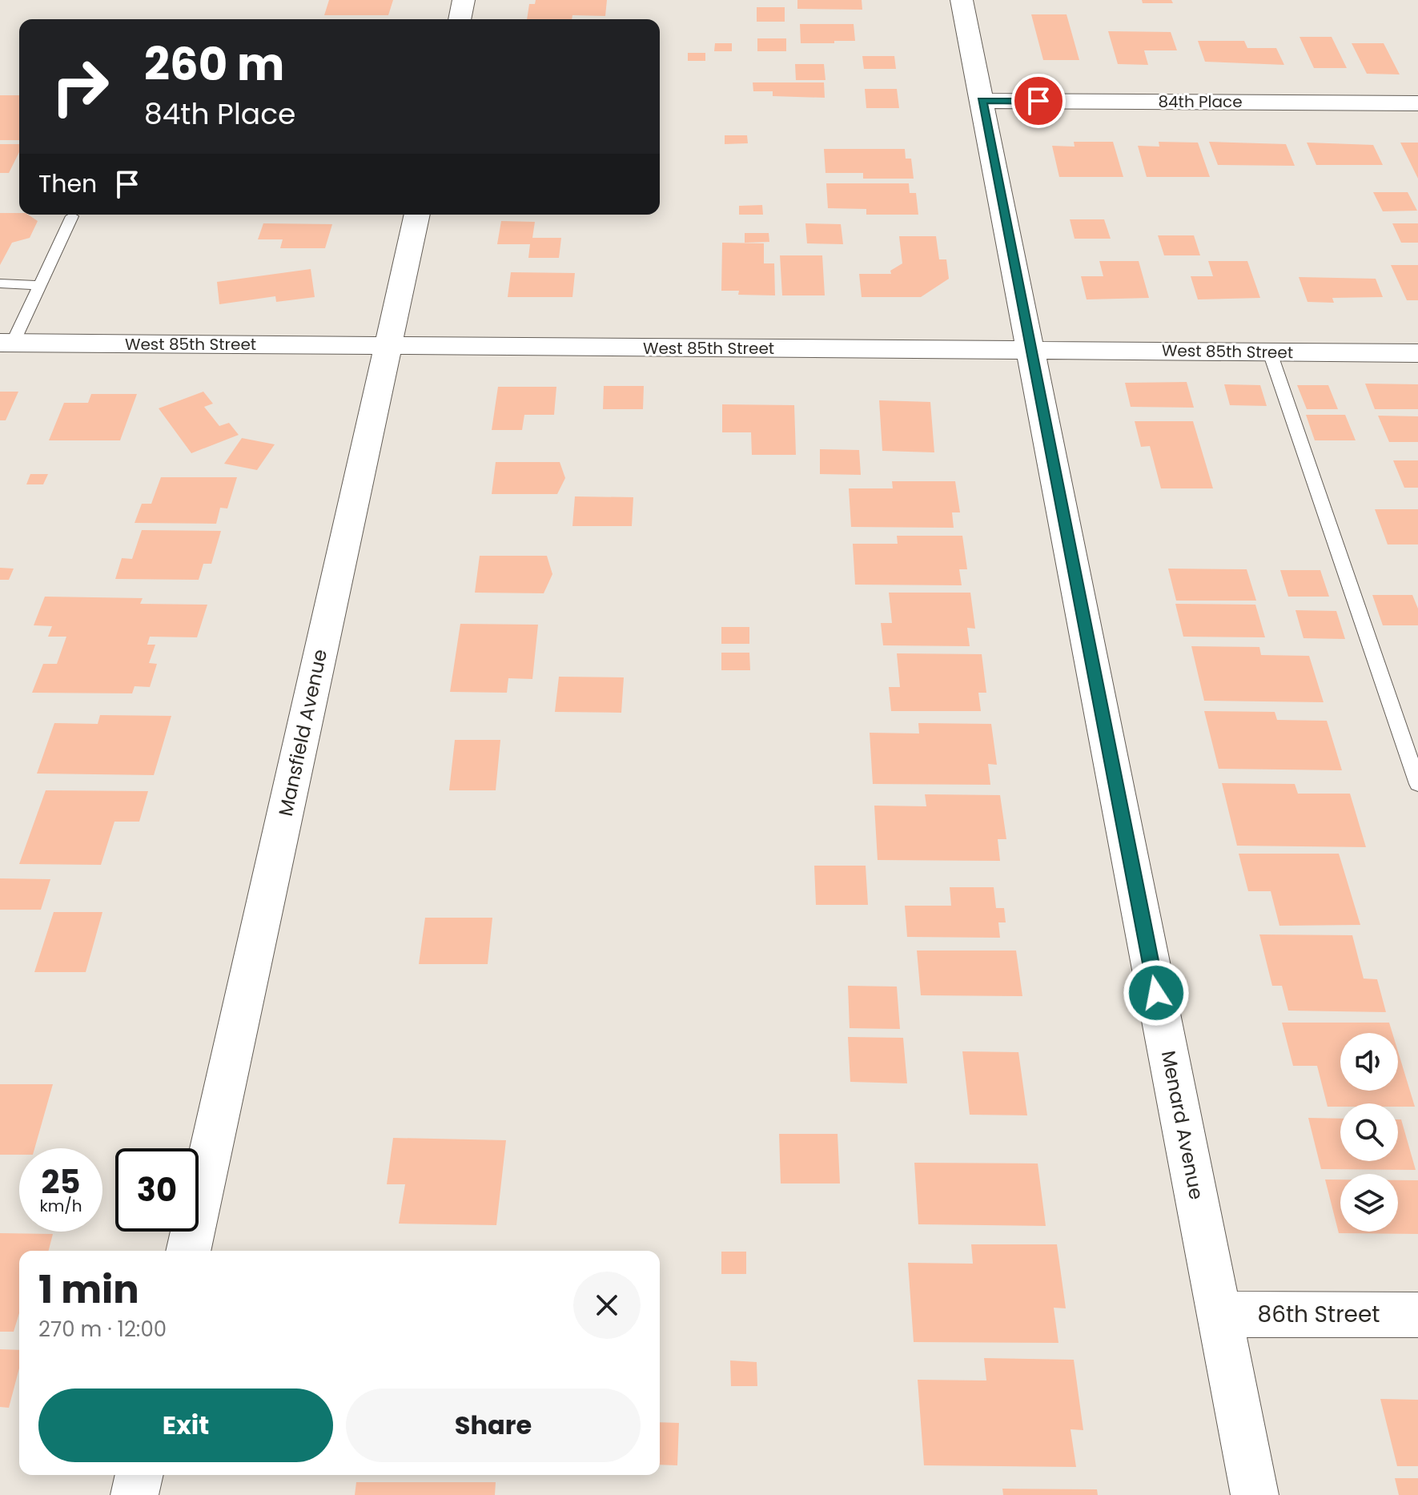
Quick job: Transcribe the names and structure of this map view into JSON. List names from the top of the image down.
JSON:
{
  "streets": {
    "street": [
      "84th Place",
      "West 85th Street",
      "Mansfield Avenue",
      "Menard Avenue",
      "86th Street"
    ]
  },
  "crossings": [
    ["84th Place", "Menard Avenue"],
    ["West 85th Street", "Mansfield Avenue"],
    ["West 85th Street", "Menard Avenue"],
    ["Menard Avenue", "86th Street"]
  ],
  "page": {
    "turn": ["260 m", "84th Place"],
    "then": "Then",
    "speed": "25 km/h",
    "limit": "30",
    "heading": ["1 min", "270 m · 12:00"],
    "buttons": ["Exit", "Share"]
  }
}
